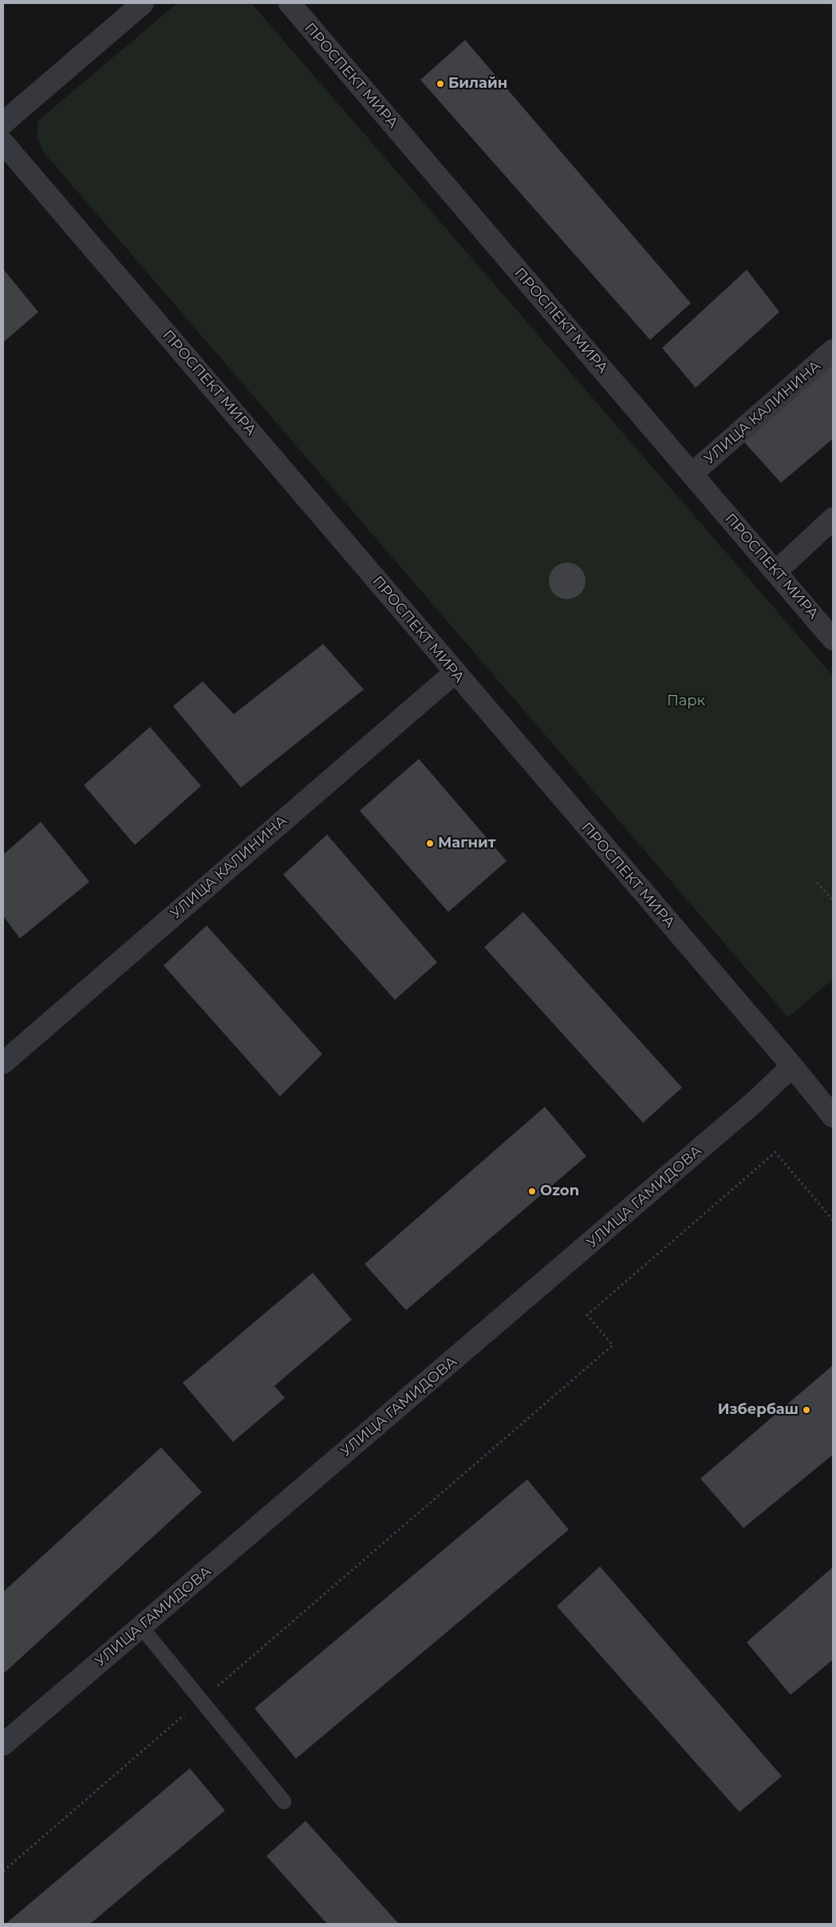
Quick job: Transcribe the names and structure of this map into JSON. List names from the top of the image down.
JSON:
{
  "streets": {
    "street": ["ПРОСПЕКТ МИРА", "УЛИЦА КАЛИНИНА", "УЛИЦА ГАМИДОВА"]
  },
  "crossings": [
    ["ПРОСПЕКТ МИРА", "УЛИЦА КАЛИНИНА"],
    ["ПРОСПЕКТ МИРА", "УЛИЦА ГАМИДОВА"]
  ],
  "parks": ["Парк"],
  "places": [
    "Билайн",
    "Магнит",
    "Ozon",
    "Избербаш"
  ]
}
